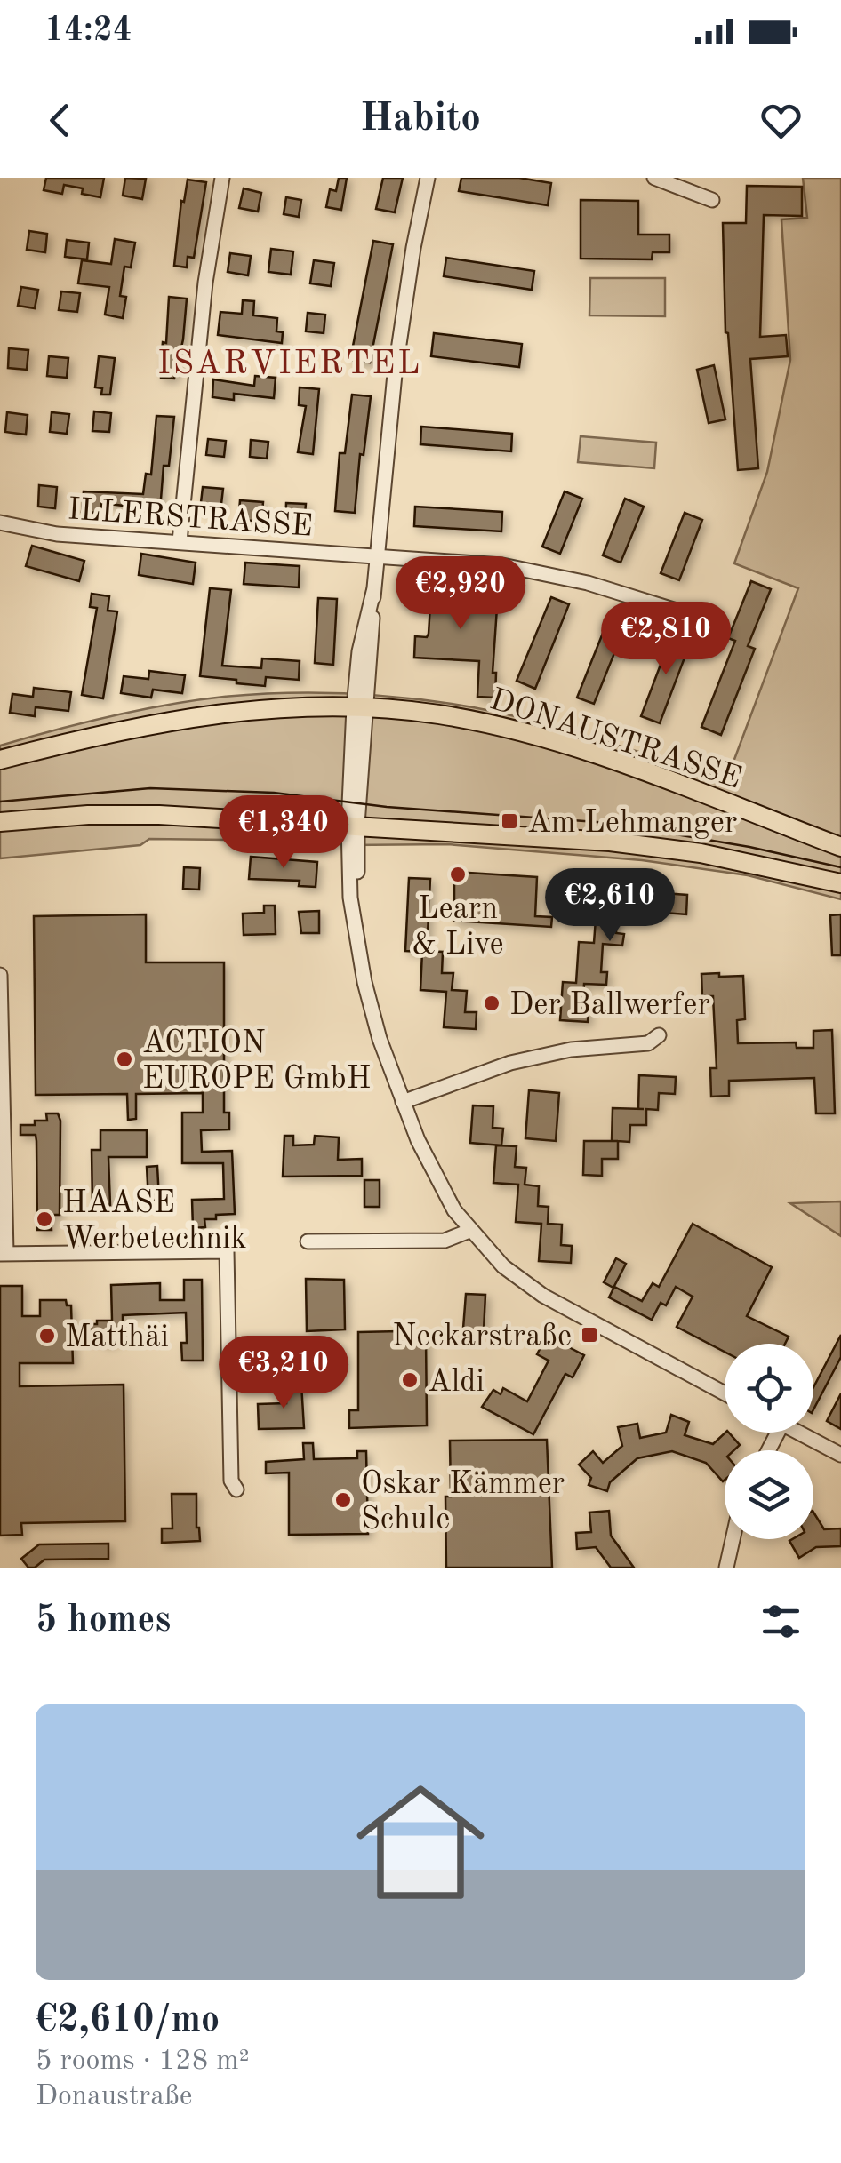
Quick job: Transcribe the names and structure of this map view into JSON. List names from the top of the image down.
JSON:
{
  "streets": {
    "main road": ["DONAUSTRASSE"],
    "street": ["ILLERSTRASSE"]
  },
  "districts": ["ISARVIERTEL"],
  "places": {
    "transit": ["Am Lehmanger", "Neckarstraße"],
    "other": [
      "Learn & Live",
      "Der Ballwerfer",
      "ACTION EUROPE GmbH",
      "HAASE Werbetechnik",
      "Matthäi",
      "Aldi",
      "Oskar Kämmer Schule"
    ]
  },
  "page": {
    "status": "14:24",
    "header": "Habito",
    "price": [
      "€2,920",
      "€2,810",
      "€1,340",
      "€2,610",
      "€3,210"
    ],
    "heading": "5 homes",
    "list": [
      {
        "name": "€2,610/mo",
        "note": "5 rooms · 128 m² · Donaustraße"
      }
    ]
  }
}
